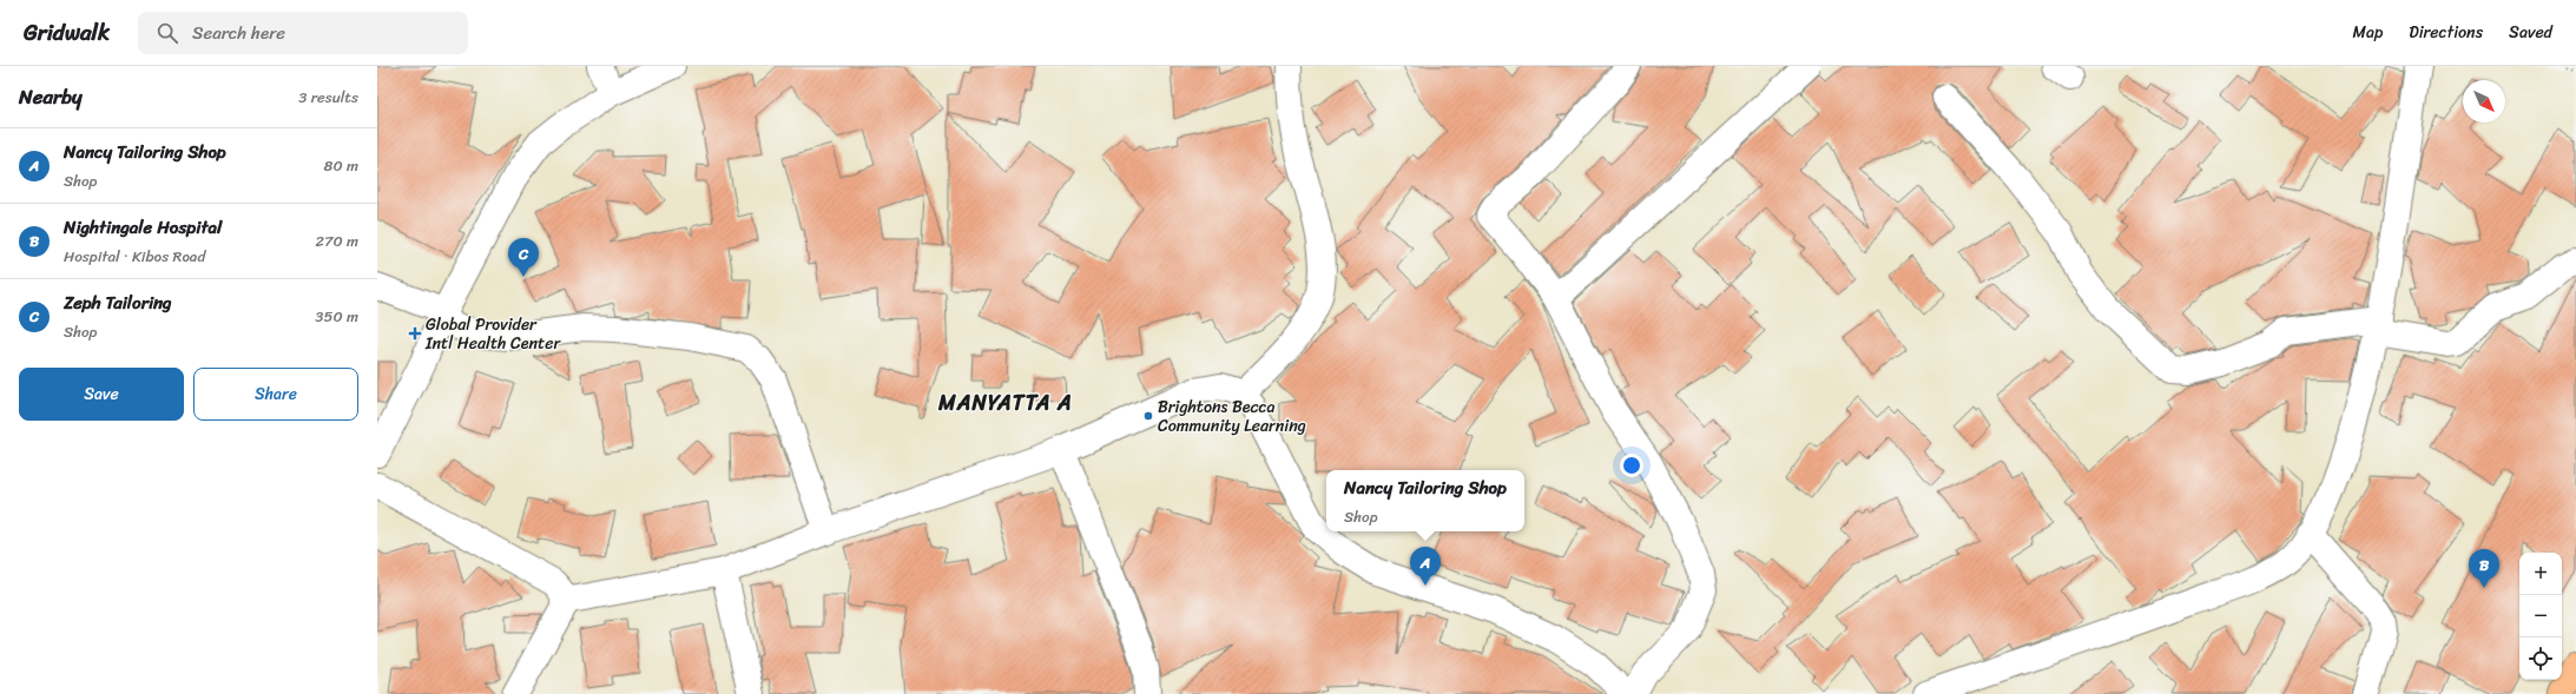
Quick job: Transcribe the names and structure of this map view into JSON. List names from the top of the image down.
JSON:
{
  "districts": ["MANYATTA A"],
  "places": {
    "health": ["Global Provider Intl Health Center"],
    "other": ["Brightons Becca Community Learning"]
  },
  "north": "bottom right",
  "page": {
    "header": "Gridwalk",
    "search": "Search here",
    "nav": ["Map", "Directions", "Saved"],
    "heading": ["Nearby", "3 results"],
    "list": [
      {
        "mark": "A",
        "name": "Nancy Tailoring Shop",
        "note": "Shop",
        "value": "80 m"
      },
      {
        "mark": "B",
        "name": "Nightingale Hospital",
        "note": "Hospital · Kibos Road",
        "value": "270 m"
      },
      {
        "mark": "C",
        "name": "Zeph Tailoring",
        "note": "Shop",
        "value": "350 m"
      }
    ],
    "pins": ["C", "A", "B"],
    "buttons": ["Save", "Share"],
    "popup": ["Nancy Tailoring Shop", "Shop"],
    "map_buttons": ["+", "−"]
  }
}
